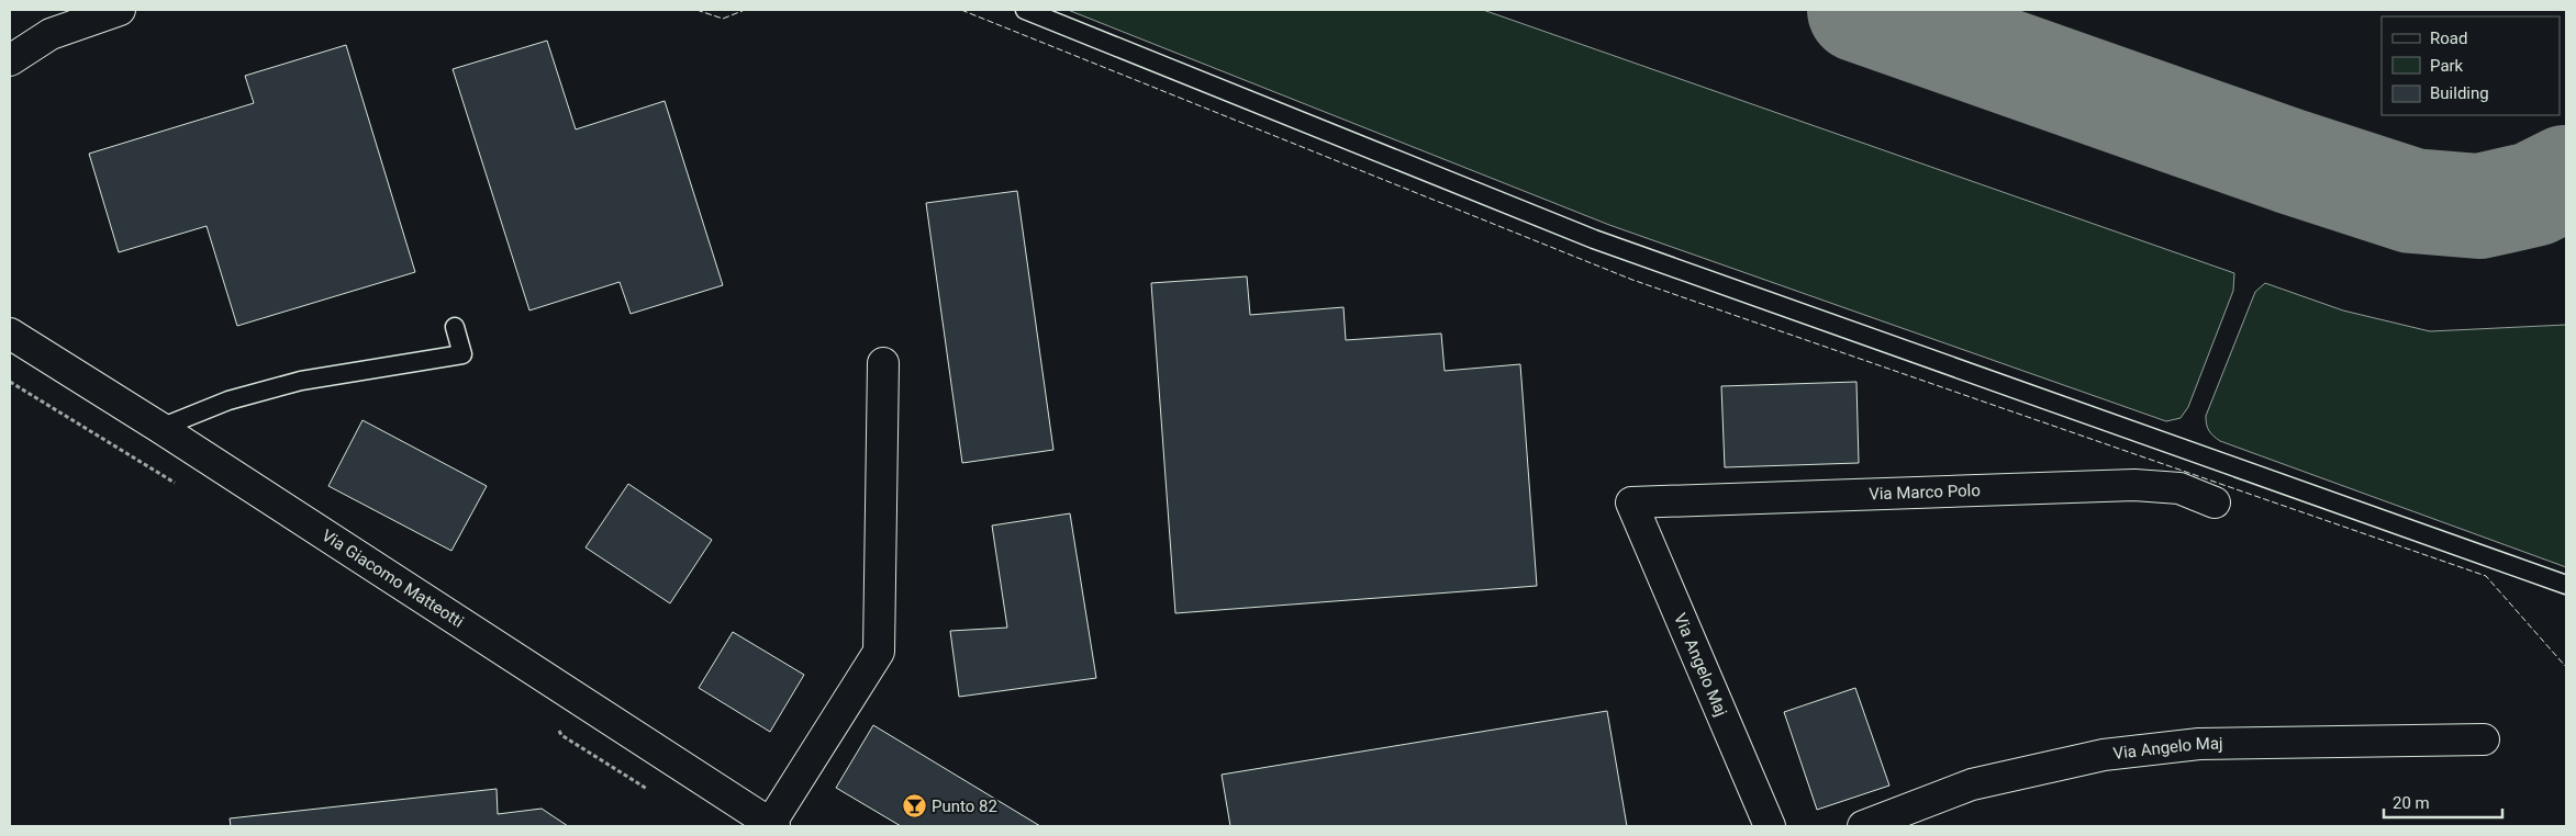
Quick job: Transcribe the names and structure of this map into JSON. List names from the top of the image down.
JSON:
{
  "streets": {
    "street": ["Via Marco Polo", "Via Giacomo Matteotti", "Via Angelo Maj"]
  },
  "crossings": [
    ["Via Marco Polo", "Via Angelo Maj"]
  ],
  "places": {
    "bar": ["Punto 82"]
  },
  "legend": ["Road", "Park", "Building"],
  "scale_bar": "20 m"
}
